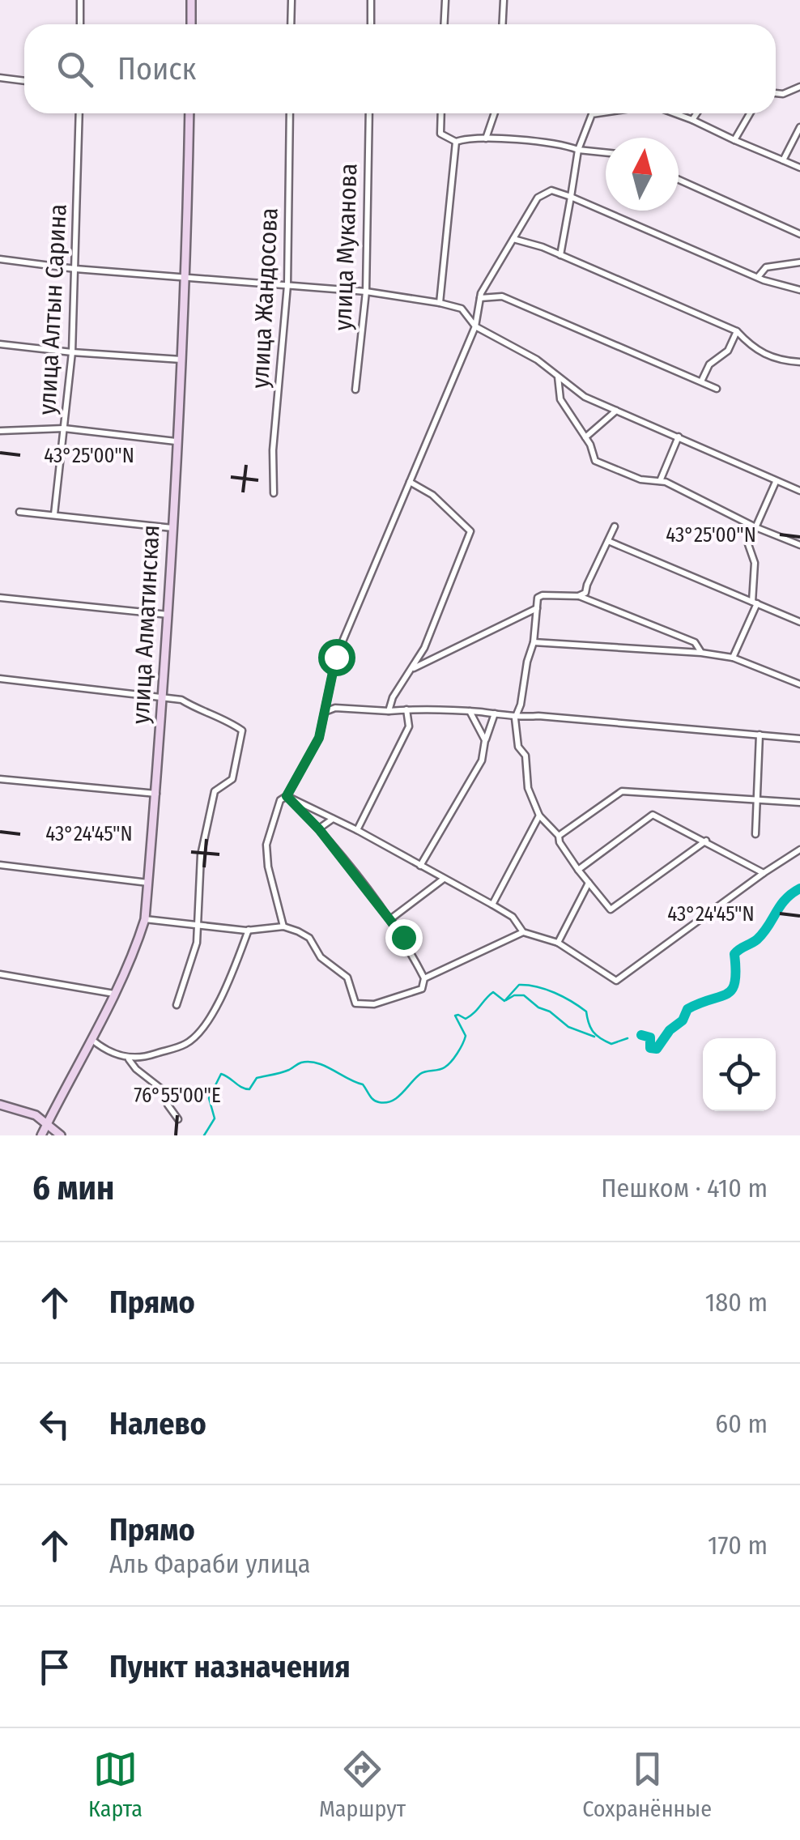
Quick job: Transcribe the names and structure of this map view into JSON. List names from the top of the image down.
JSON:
{
  "streets": {
    "street": [
      "улица Муканова",
      "улица Жандосова",
      "улица Алтын Сарина",
      "улица Алматинская"
    ]
  },
  "north": "top",
  "page": {
    "search": "Поиск",
    "heading": ["6 мин", "Пешком · 410 m"],
    "list": [
      ["Прямо", "180 m"],
      ["Налево", "60 m"],
      ["Прямо", "Аль Фараби улица", "170 m"],
      "Пункт назначения"
    ],
    "nav": ["Карта", "Маршрут", "Сохранённые"]
  },
  "coordinates": ["43°25'00\"N", "43°24'45\"N", "76°55'00\"E"]
}
